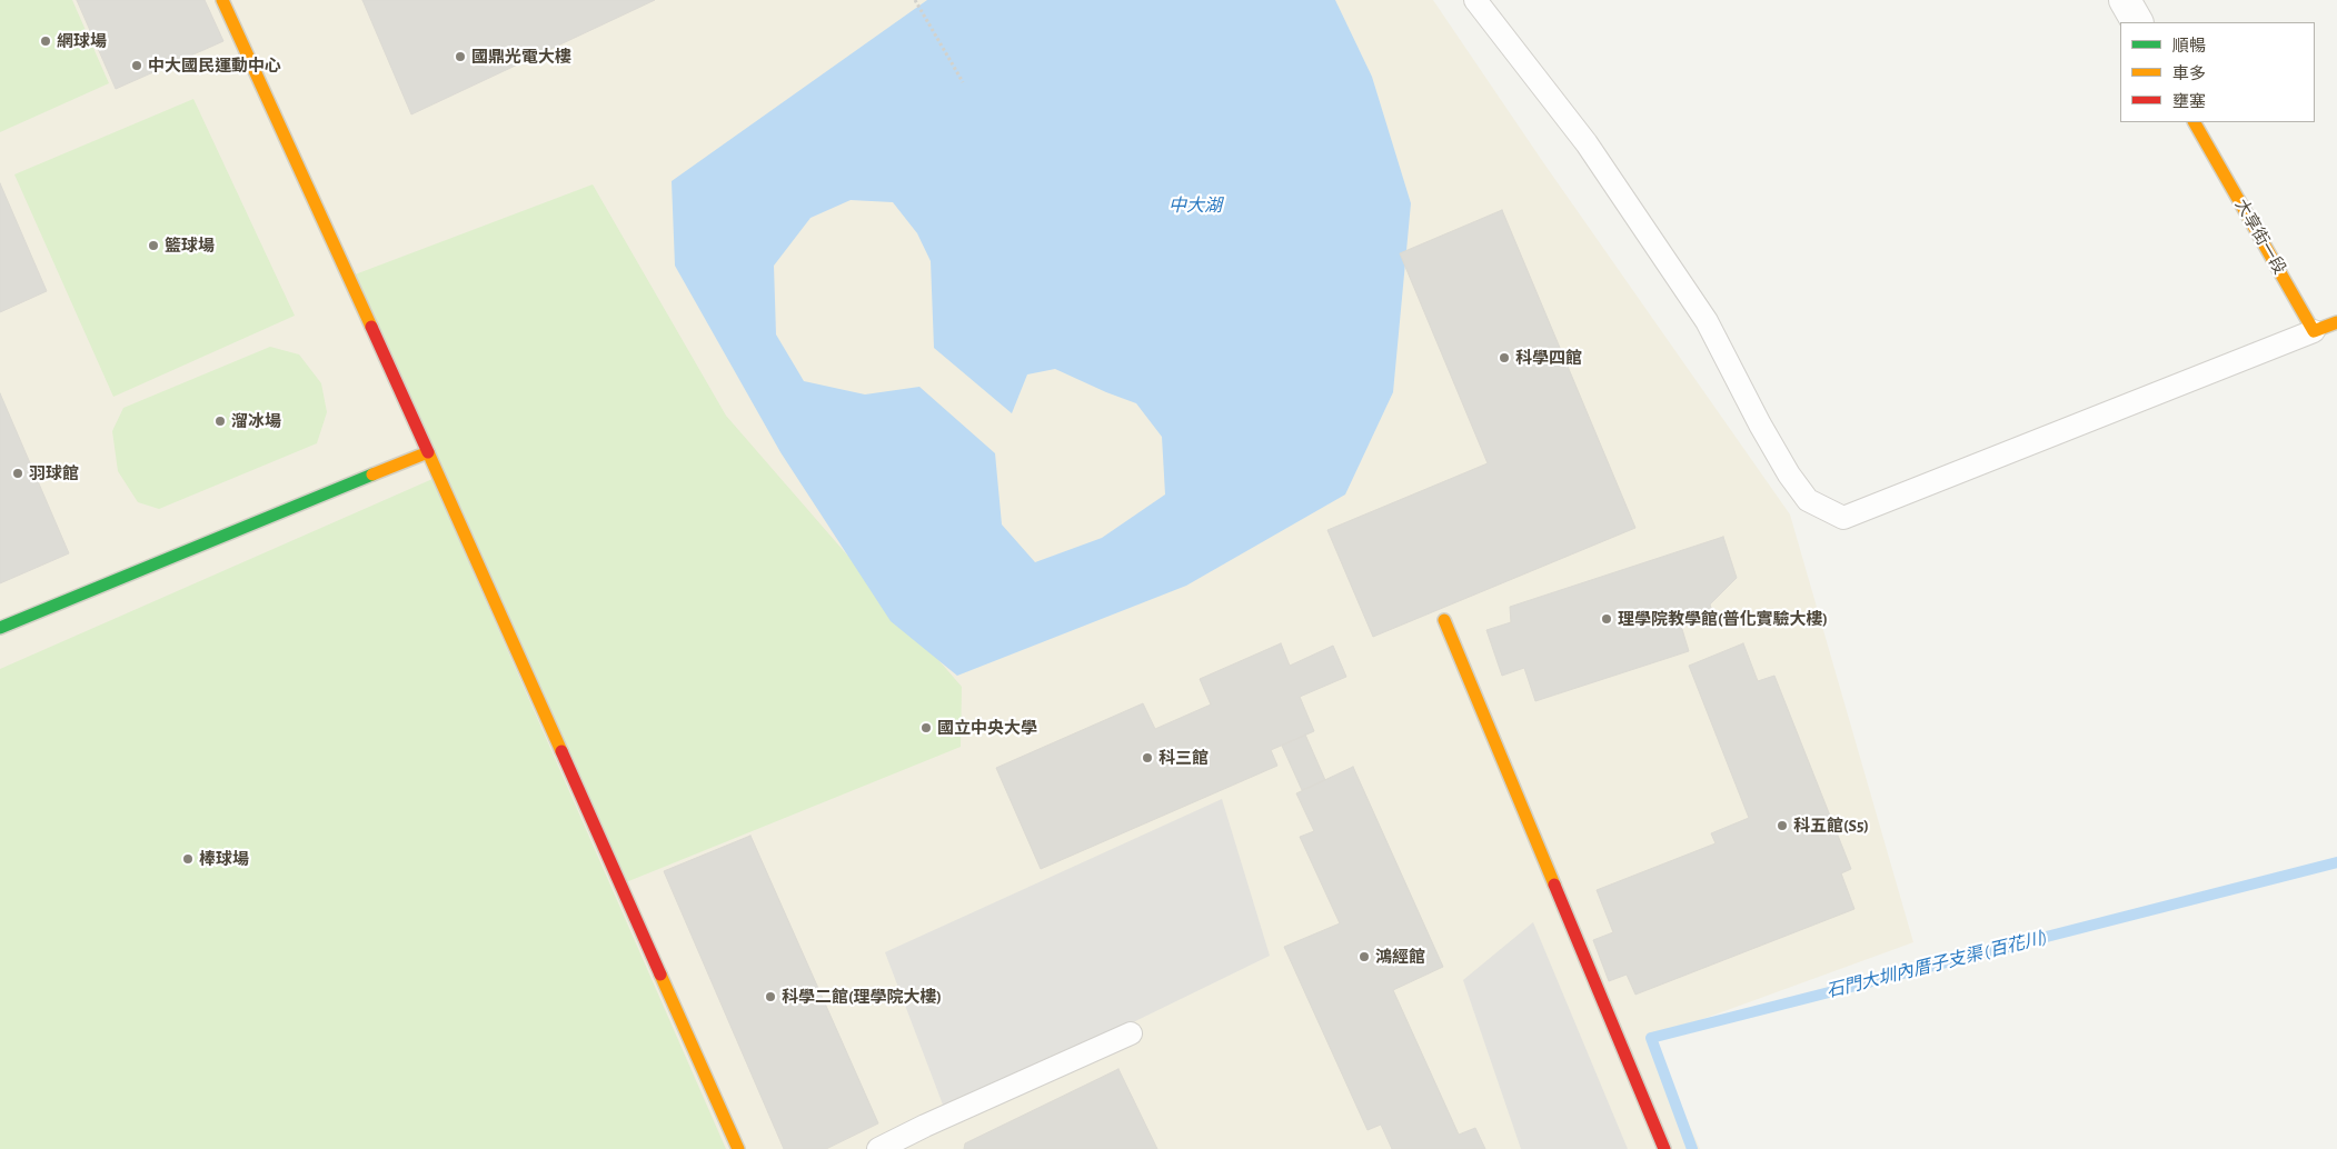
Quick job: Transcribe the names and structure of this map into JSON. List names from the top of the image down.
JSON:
{
  "streets": {
    "street": ["大享街一段"]
  },
  "water": ["中大湖", "石門大圳內厝子支渠 (百花川)"],
  "places": [
    "網球場",
    "國鼎光電大樓",
    "中大國民運動中心",
    "籃球場",
    "科學四館",
    "溜冰場",
    "羽球館",
    "理學院教學館(普化實驗大樓)",
    "國立中央大學",
    "科三館",
    "科五館(S5)",
    "棒球場",
    "鴻經館",
    "科學二館(理學院大樓)"
  ],
  "legend": ["順暢", "車多", "壅塞"]
}
